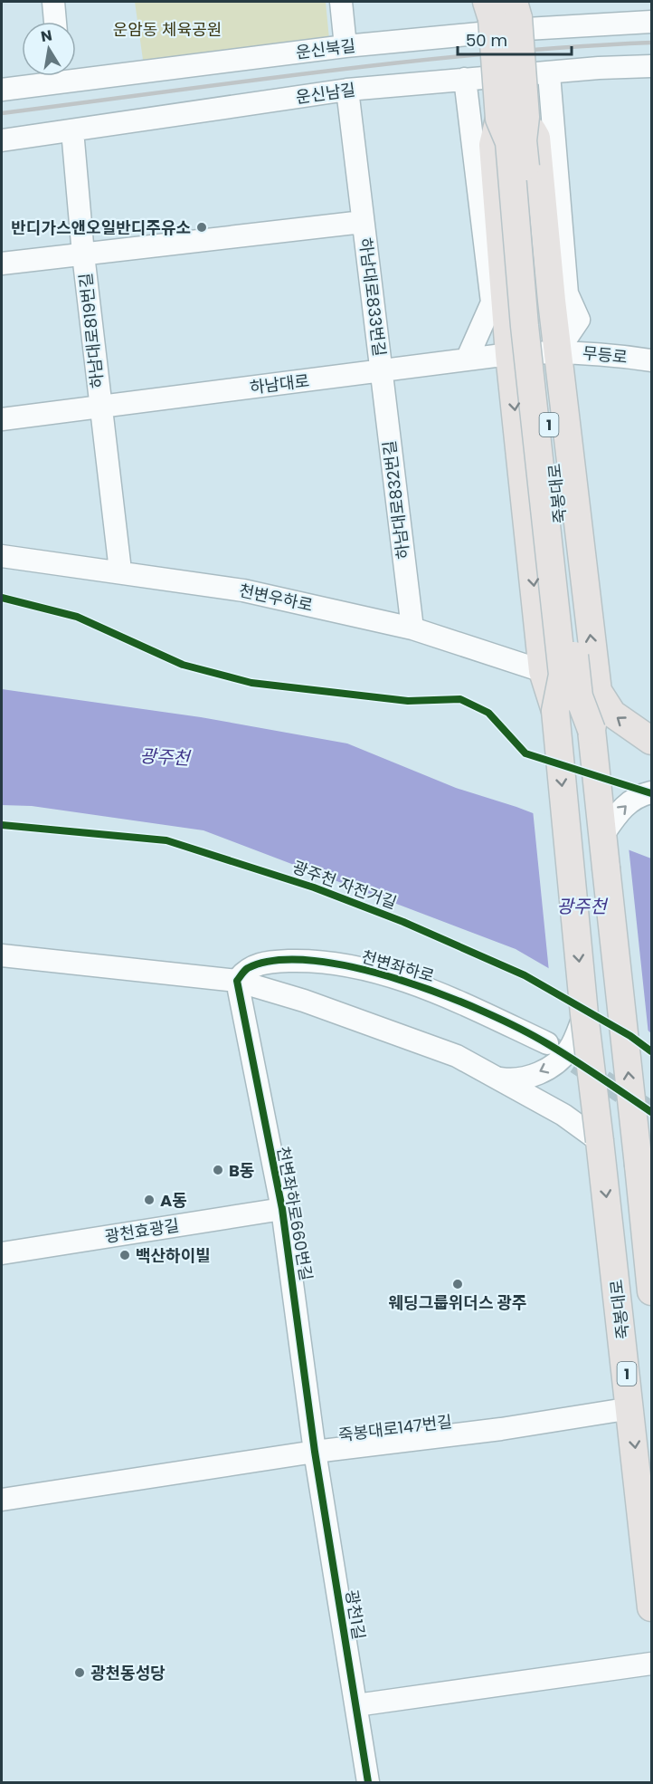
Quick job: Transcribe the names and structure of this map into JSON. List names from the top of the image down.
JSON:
{
  "streets": {
    "main road": ["1", "죽봉대로"],
    "street": [
      "운신북길",
      "운신남길",
      "하남대로833번길",
      "하남대로819번길",
      "무등로",
      "하남대로",
      "하남대로832번길",
      "천변우하로",
      "천변좌하로",
      "천변좌하로660번길",
      "광천효광길",
      "죽봉대로147번길",
      "광천1길"
    ],
    "cycle path": ["광주천 자전거길"]
  },
  "crossings": [
    ["운신남길", "하남대로833번길"],
    ["운신남길", "하남대로819번길"],
    ["하남대로833번길", "하남대로819번길"],
    ["하남대로833번길", "하남대로"],
    ["하남대로833번길", "하남대로832번길"],
    ["하남대로819번길", "하남대로"],
    ["하남대로819번길", "천변우하로"],
    ["무등로", "하남대로"],
    ["하남대로", "하남대로832번길"],
    ["1", "죽봉대로"],
    ["죽봉대로", "죽봉대로147번길"],
    ["하남대로832번길", "천변우하로"],
    ["천변좌하로", "천변좌하로660번길"],
    ["천변좌하로660번길", "광천효광길"],
    ["천변좌하로660번길", "죽봉대로147번길"],
    ["천변좌하로660번길", "광천1길"],
    ["죽봉대로147번길", "광천1길"]
  ],
  "water": ["광주천"],
  "parks": ["운암동 체육공원"],
  "places": [
    "반디가스앤오일반디주유소",
    "B동",
    "A동",
    "백산하이빌",
    "웨딩그룹위더스 광주",
    "광천동성당"
  ],
  "scale_bar": "50 m",
  "north": "top"
}
